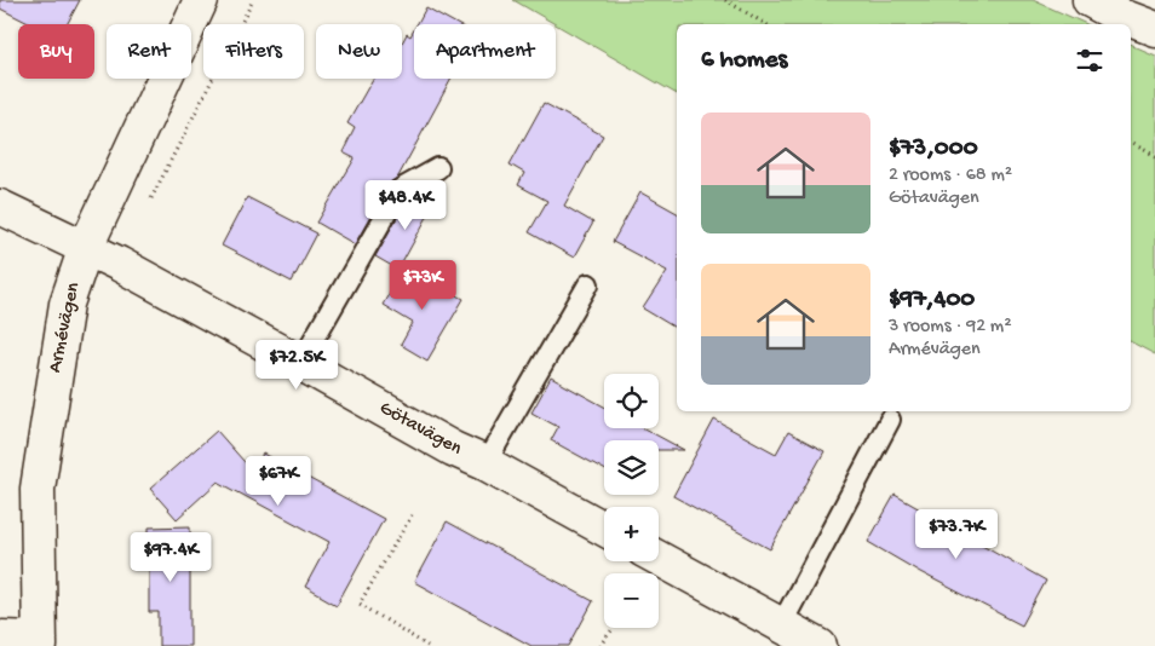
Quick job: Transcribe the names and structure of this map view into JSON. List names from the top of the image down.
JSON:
{
  "streets": {
    "street": ["Armévägen", "Götavägen"]
  },
  "crossings": [
    ["Armévägen", "Götavägen"]
  ],
  "page": {
    "chip": [
      "Buy",
      "Rent",
      "Filters",
      "New",
      "Apartment"
    ],
    "heading": "6 homes",
    "list": [
      {
        "name": "$73,000",
        "note": "2 rooms · 68 m² · Götavägen"
      },
      {
        "name": "$97,400",
        "note": "3 rooms · 92 m² · Armévägen"
      }
    ],
    "price": [
      "$48.4K",
      "$73K",
      "$72.5K",
      "$67K",
      "$73.7K",
      "$97.4K"
    ],
    "map_buttons": ["+", "−"]
  }
}
